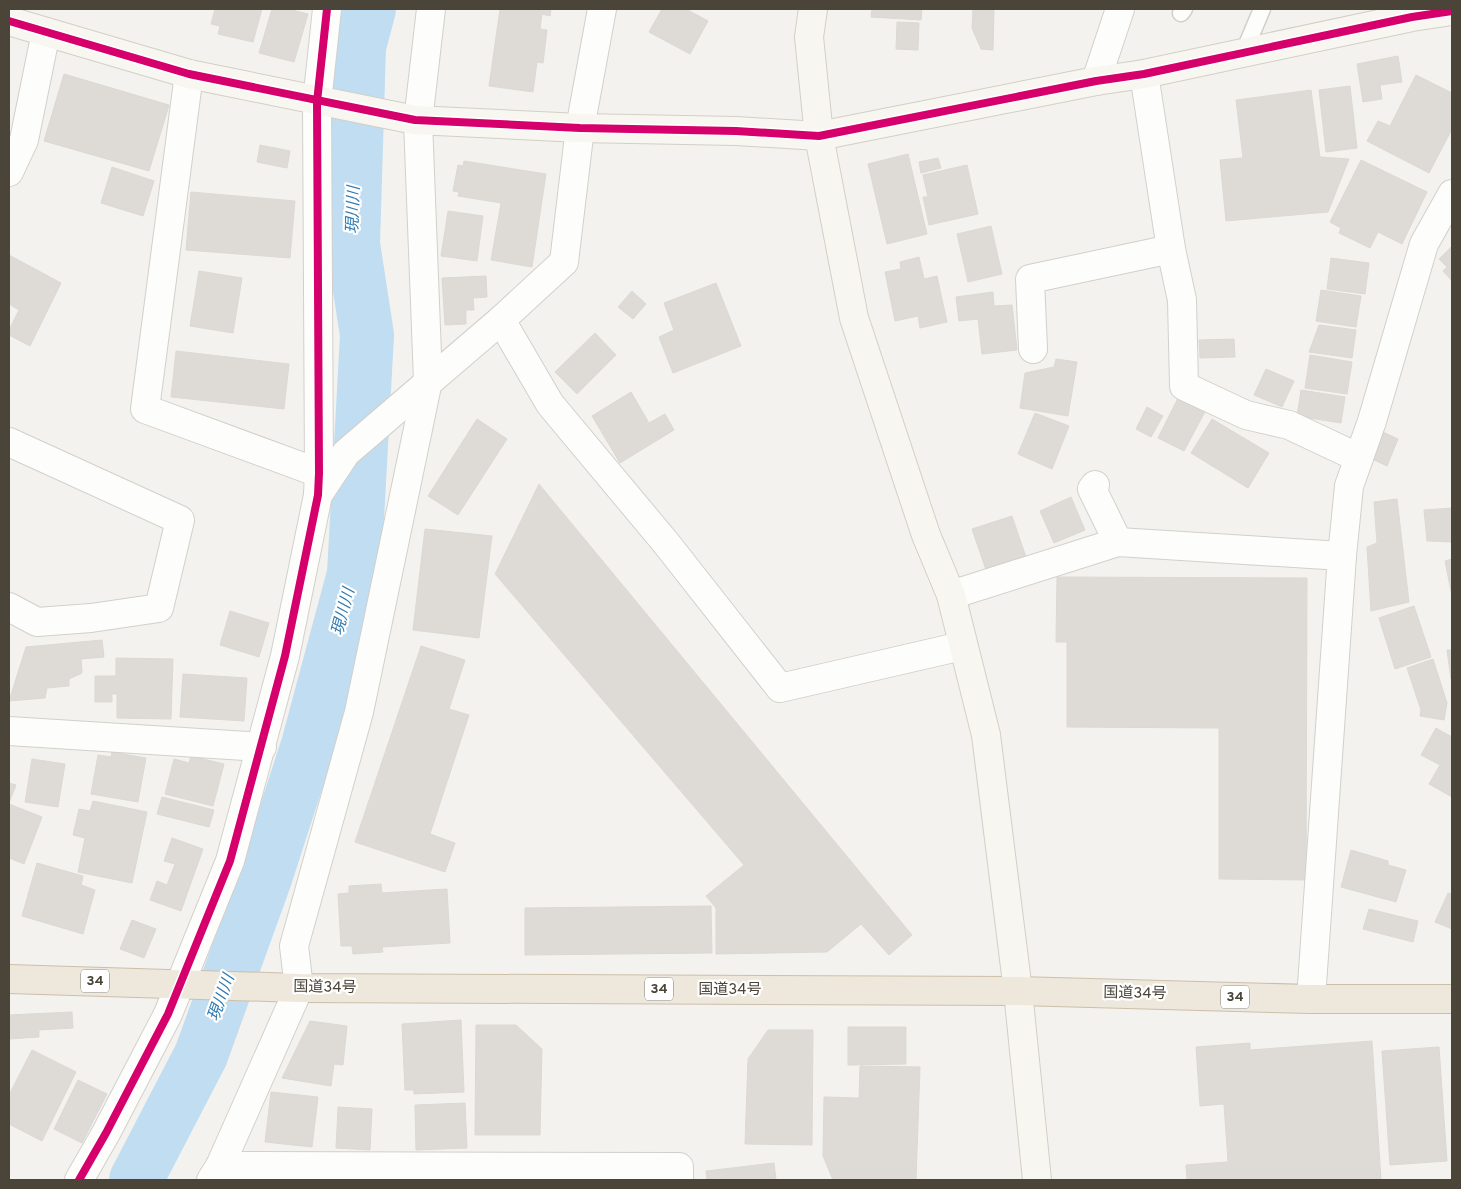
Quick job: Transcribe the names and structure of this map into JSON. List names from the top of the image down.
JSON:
{
  "streets": {
    "highway": ["34", "国道34号"]
  },
  "water": ["現川川"]
}
